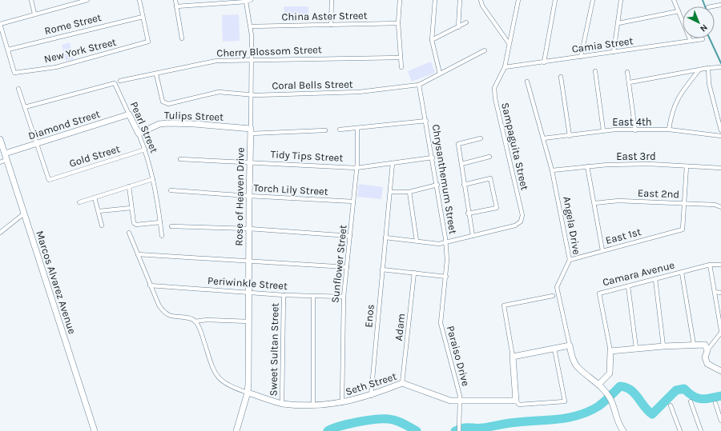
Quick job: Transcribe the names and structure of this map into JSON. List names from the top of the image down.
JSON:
{
  "streets": {
    "street": [
      "China Aster Street",
      "Rome Street",
      "Camia Street",
      "New York Street",
      "Cherry Blossom Street",
      "Coral Bells Street",
      "Tulips Street",
      "East 4th",
      "Diamond Street",
      "Pearl Street",
      "Sampaguita Street",
      "Gold Street",
      "Tidy Tips Street",
      "East 3rd",
      "Chrysanthemum Street",
      "Torch Lily Street",
      "East 2nd",
      "Rose of Heaven Drive",
      "Angela Drive",
      "East 1st",
      "Sunflower Street",
      "Camara Avenue",
      "Marcos Alvarez Avenue",
      "Periwinkle Street",
      "Enos",
      "Adam",
      "Sweet Sultan Street",
      "Paraiso Drive",
      "Seth Street"
    ]
  },
  "crossings": [
    ["China Aster Street", "Rose of Heaven Drive"],
    ["Rome Street", "New York Street"],
    ["Camia Street", "Sampaguita Street"],
    ["Cherry Blossom Street", "Coral Bells Street"],
    ["Cherry Blossom Street", "Rose of Heaven Drive"],
    ["Coral Bells Street", "Chrysanthemum Street"],
    ["Coral Bells Street", "Rose of Heaven Drive"],
    ["Tulips Street", "Pearl Street"],
    ["Tulips Street", "Rose of Heaven Drive"],
    ["East 4th", "Angela Drive"],
    ["Diamond Street", "Pearl Street"],
    ["Diamond Street", "Gold Street"],
    ["Diamond Street", "Marcos Alvarez Avenue"],
    ["Pearl Street", "Gold Street"],
    ["Sampaguita Street", "Chrysanthemum Street"],
    ["Sampaguita Street", "Enos"],
    ["Tidy Tips Street", "Chrysanthemum Street"],
    ["Tidy Tips Street", "Rose of Heaven Drive"],
    ["Tidy Tips Street", "Sunflower Street"],
    ["Tidy Tips Street", "Enos"],
    ["East 3rd", "Angela Drive"],
    ["Chrysanthemum Street", "Paraiso Drive"],
    ["Torch Lily Street", "Rose of Heaven Drive"],
    ["Torch Lily Street", "Sunflower Street"],
    ["East 2nd", "East 1st"],
    ["Rose of Heaven Drive", "Periwinkle Street"],
    ["Rose of Heaven Drive", "Seth Street"],
    ["Angela Drive", "East 1st"],
    ["Angela Drive", "Camara Avenue"],
    ["Sunflower Street", "Periwinkle Street"],
    ["Sunflower Street", "Seth Street"],
    ["Periwinkle Street", "Sweet Sultan Street"],
    ["Enos", "Seth Street"],
    ["Adam", "Seth Street"],
    ["Sweet Sultan Street", "Seth Street"],
    ["Paraiso Drive", "Seth Street"]
  ],
  "north": "bottom right"
}
